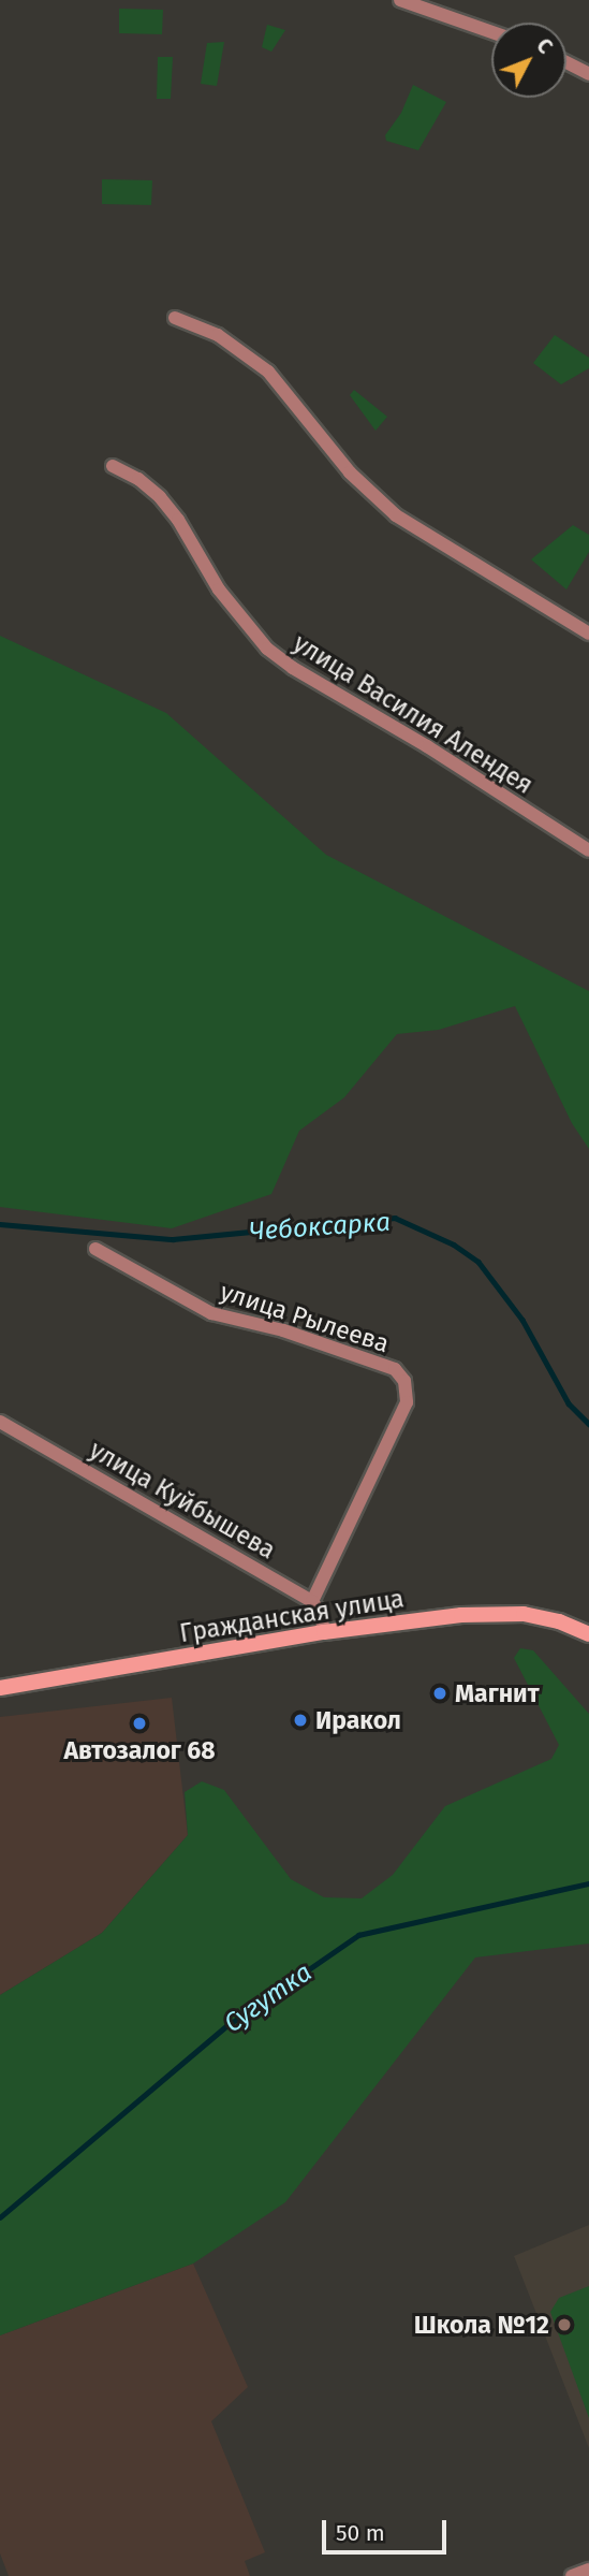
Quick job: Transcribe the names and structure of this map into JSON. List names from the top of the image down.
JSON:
{
  "streets": {
    "main road": ["Гражданская улица"],
    "street": ["улица Василия Алендея", "улица Рылеева", "улица Куйбышева"]
  },
  "crossings": [
    ["улица Рылеева", "улица Куйбышева"]
  ],
  "water": ["Чебоксарка", "Сугутка"],
  "places": [
    "Магнит",
    "Иракол",
    "Автозалог 68",
    "Школа №12"
  ],
  "scale_bar": "50 m",
  "north": "top right"
}
